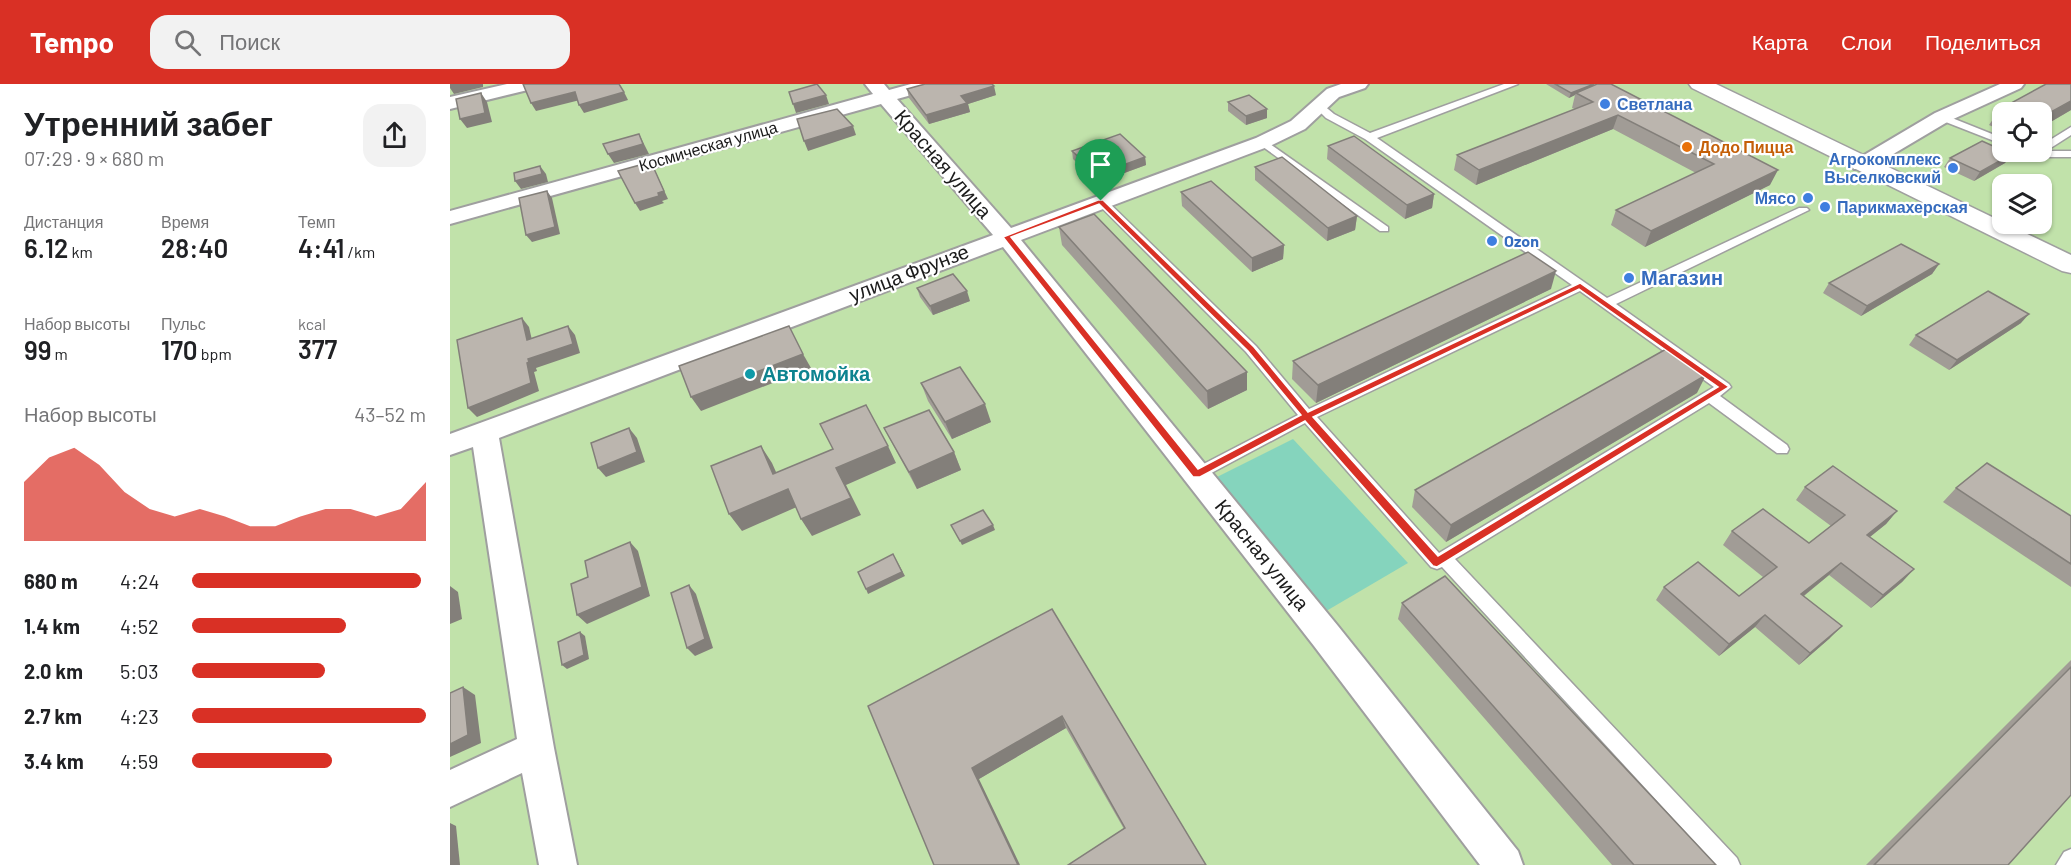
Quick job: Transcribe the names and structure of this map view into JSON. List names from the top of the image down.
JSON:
{
  "streets": {
    "street": ["Космическая улица", "Красная улица", "улица Фрунзе"]
  },
  "crossings": [
    ["Космическая улица", "Красная улица"],
    ["Красная улица", "улица Фрунзе"]
  ],
  "places": [
    "Светлана",
    "Додо Пицца",
    "Агрокомплекс Выселковский",
    "Мясо",
    "Парикмахерская",
    "Ozon",
    "Магазин",
    "Автомойка"
  ],
  "page": {
    "header": "Tempo",
    "search": "Поиск",
    "nav": ["Карта", "Слои", "Поделиться"],
    "heading": ["Утренний забег", "07:29 · 9 × 680 m"],
    "stats": [
      ["Дистанция", "6.12 km"],
      ["Время", "28:40"],
      ["Темп", "4:41 /km"],
      ["Набор высоты", "99 m"],
      ["Пульс", "170 bpm"],
      ["kcal", "377"]
    ],
    "chart": ["Набор высоты", "43–52 m"],
    "list": [
      {
        "name": "680 m",
        "note": "4:24"
      },
      {
        "name": "1.4 km",
        "note": "4:52"
      },
      {
        "name": "2.0 km",
        "note": "5:03"
      },
      {
        "name": "2.7 km",
        "note": "4:23"
      },
      {
        "name": "3.4 km",
        "note": "4:59"
      }
    ]
  }
}
